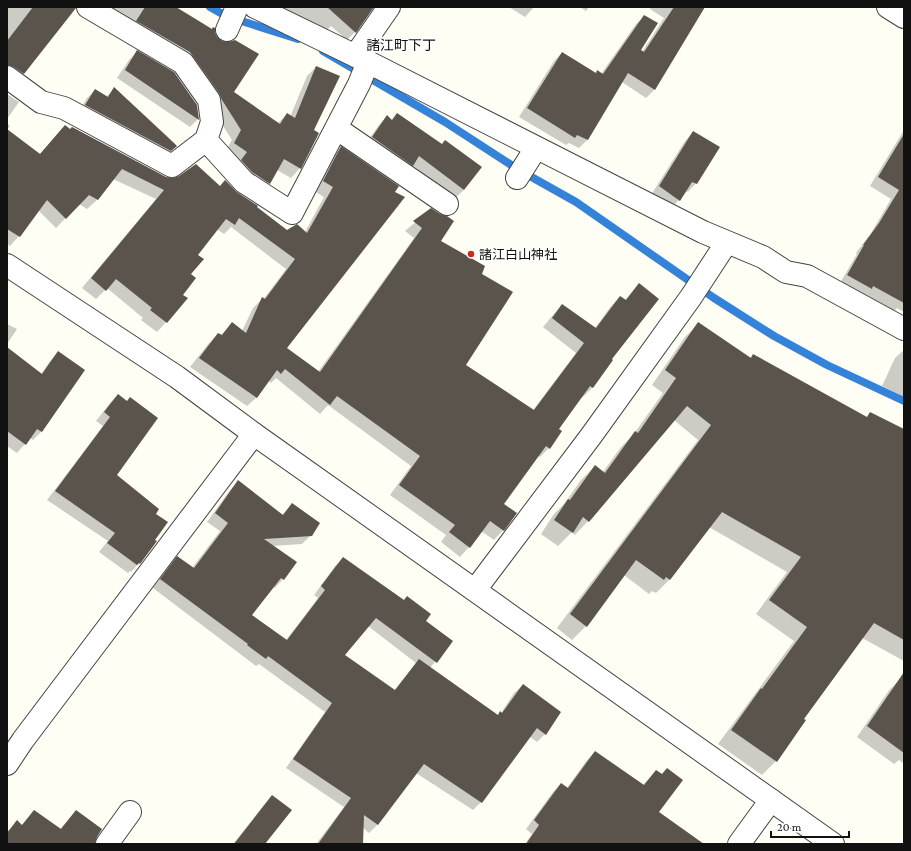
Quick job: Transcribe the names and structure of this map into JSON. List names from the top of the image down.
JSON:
{
  "districts": ["諸江町下丁"],
  "places": ["諸江白山神社"],
  "scale_bar": "20 m"
}
